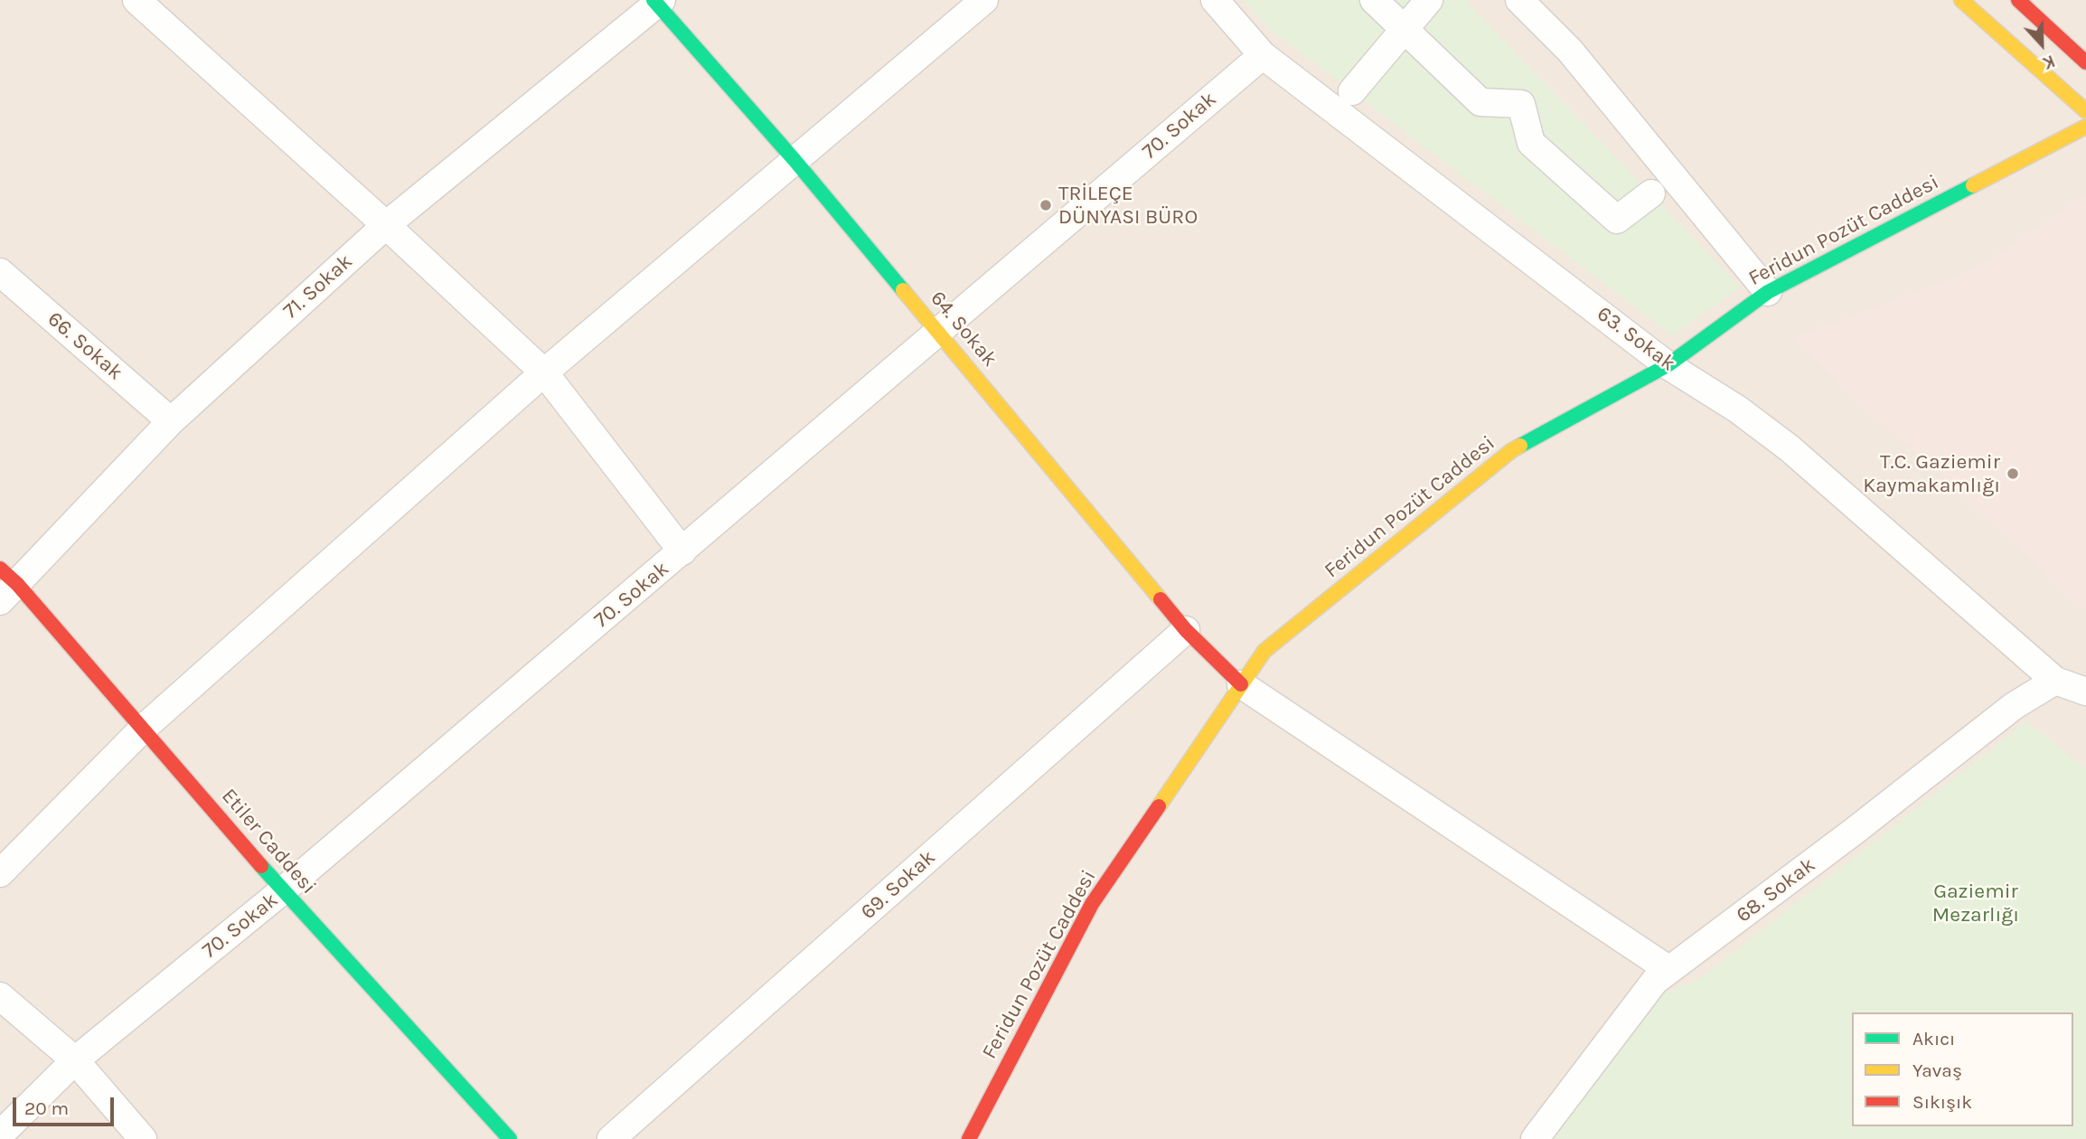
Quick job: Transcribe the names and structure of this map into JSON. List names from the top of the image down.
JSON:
{
  "streets": {
    "street": [
      "70. Sokak",
      "Feridun Pozüt Caddesi",
      "71. Sokak",
      "64. Sokak",
      "63. Sokak",
      "66. Sokak",
      "Etiler Caddesi",
      "69. Sokak",
      "68. Sokak"
    ]
  },
  "crossings": [
    ["70. Sokak", "64. Sokak"],
    ["70. Sokak", "63. Sokak"],
    ["70. Sokak", "Etiler Caddesi"],
    ["Feridun Pozüt Caddesi", "64. Sokak"],
    ["Feridun Pozüt Caddesi", "63. Sokak"],
    ["71. Sokak", "64. Sokak"],
    ["71. Sokak", "66. Sokak"],
    ["71. Sokak", "Etiler Caddesi"],
    ["64. Sokak", "69. Sokak"],
    ["63. Sokak", "68. Sokak"]
  ],
  "parks": ["Gaziemir Mezarlığı"],
  "places": ["TRİLEÇE DÜNYASI BÜRO", "T.C. Gaziemir Kaymakamlığı"],
  "legend": ["Akıcı", "Yavaş", "Sıkışık"],
  "scale_bar": "20 m",
  "north": "bottom"
}
